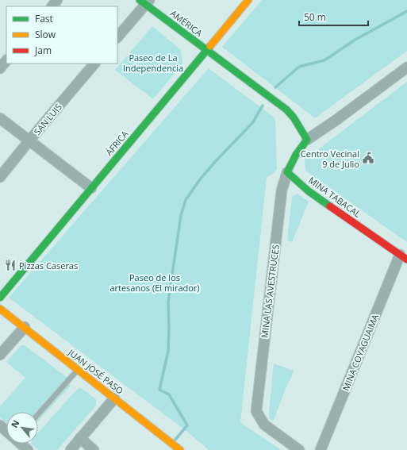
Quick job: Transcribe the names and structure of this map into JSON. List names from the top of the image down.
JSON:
{
  "streets": {
    "street": [
      "AMÉRICA",
      "SAN LUIS",
      "ÁFRICA",
      "MINA TABACAL",
      "MINA LAS AVESTRUCES",
      "MINA COYAGUAIMA",
      "JUAN JOSÉ PASO"
    ]
  },
  "crossings": [
    ["AMÉRICA", "ÁFRICA"],
    ["MINA TABACAL", "MINA LAS AVESTRUCES"],
    ["MINA TABACAL", "MINA COYAGUAIMA"]
  ],
  "parks": ["Paseo de La Independencia", "Paseo de los artesanos (El mirador)"],
  "places": {
    "public building": ["Centro Vecinal 9 de Julio"],
    "restaurant": ["Pizzas Caseras"]
  },
  "legend": ["Fast", "Slow", "Jam"],
  "scale_bar": "50 m",
  "north": "top left"
}
